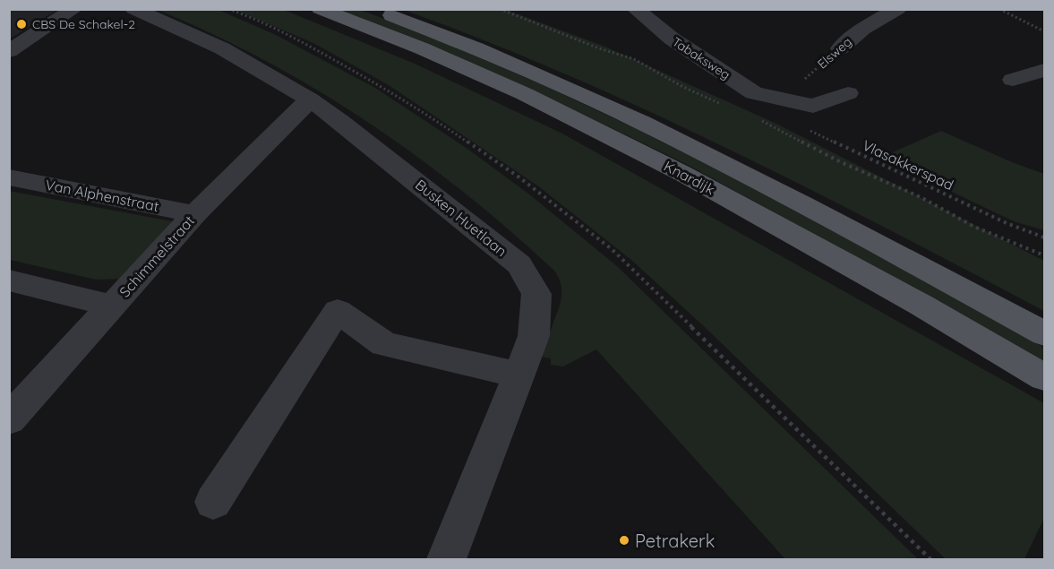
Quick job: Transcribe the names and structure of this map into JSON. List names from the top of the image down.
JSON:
{
  "streets": {
    "main road": ["Knardijk"],
    "street": [
      "Elsweg",
      "Tabaksweg",
      "Van Alphenstraat",
      "Busken Huetlaan",
      "Schimmelstraat"
    ],
    "path": ["Vlasakkerspad"]
  },
  "crossings": [
    ["Elsweg", "Tabaksweg"],
    ["Elsweg", "Vlasakkerspad"],
    ["Tabaksweg", "Vlasakkerspad"],
    ["Van Alphenstraat", "Schimmelstraat"],
    ["Busken Huetlaan", "Schimmelstraat"]
  ],
  "places": ["CBS De Schakel-2", "Petrakerk"]
}
